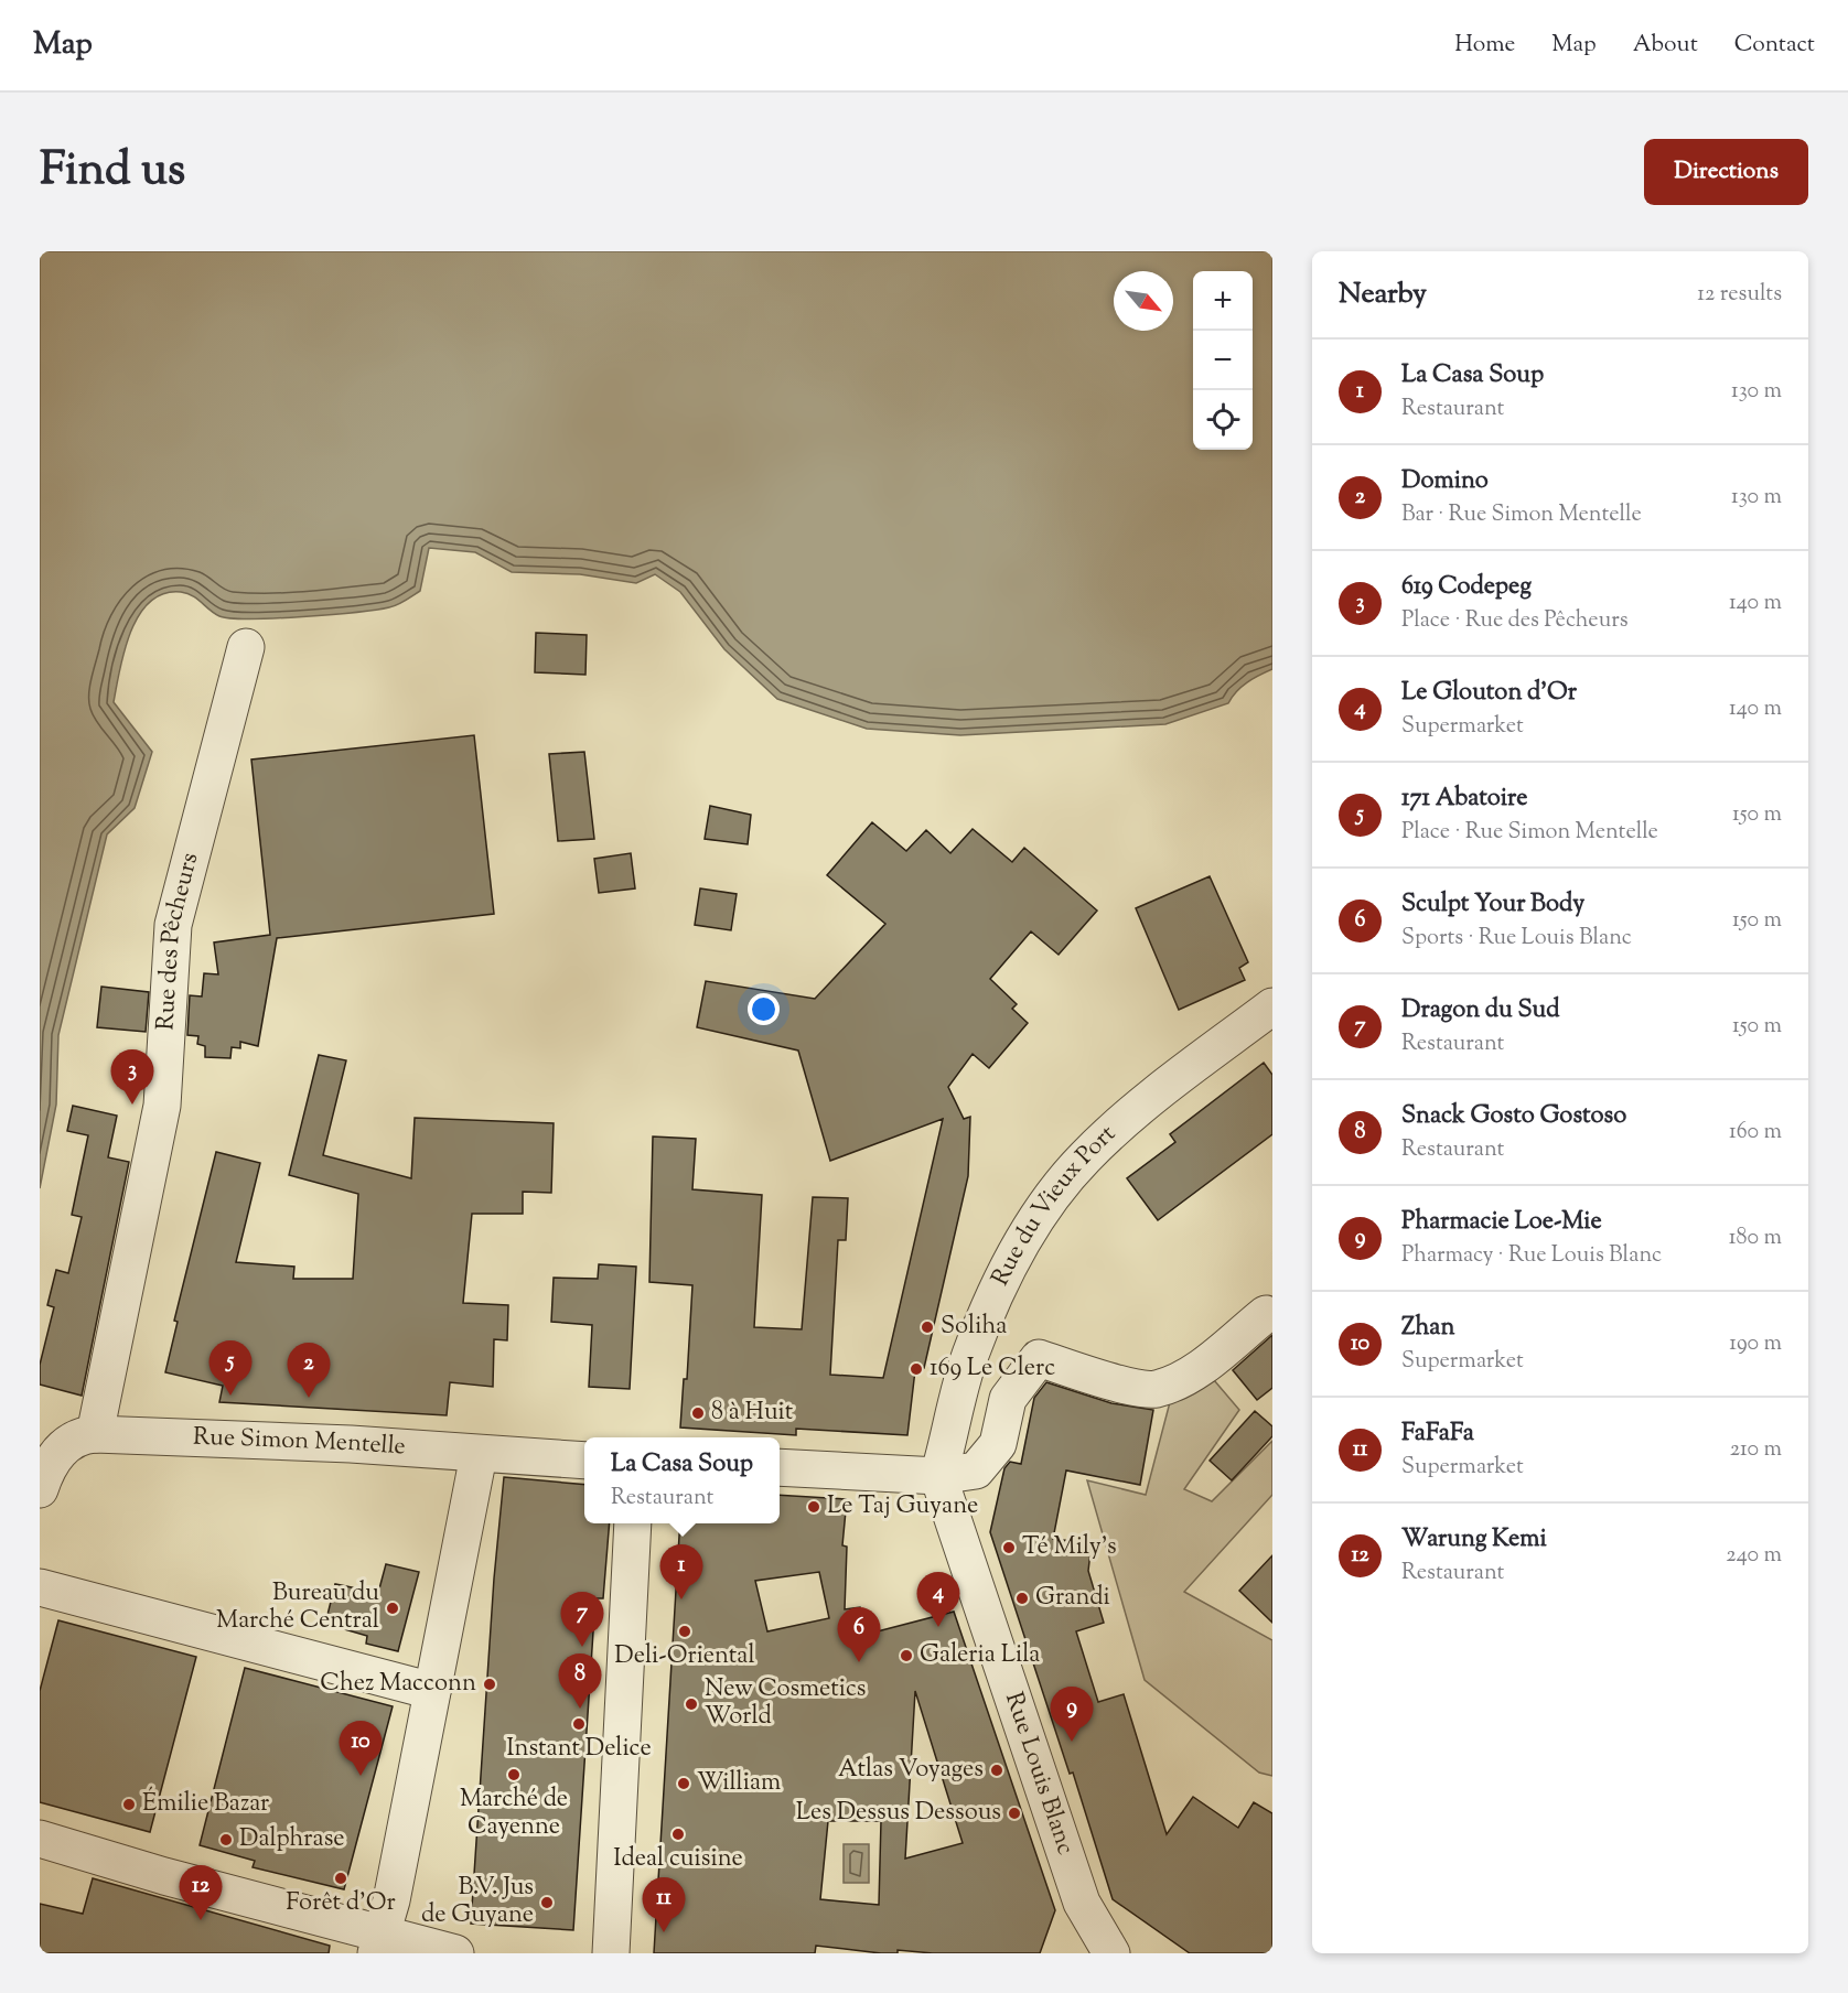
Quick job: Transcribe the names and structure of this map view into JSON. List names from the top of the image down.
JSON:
{
  "streets": {
    "street": [
      "Rue des Pêcheurs",
      "Rue du Vieux Port",
      "Rue Simon Mentelle",
      "Rue Louis Blanc"
    ]
  },
  "crossings": [
    ["Rue des Pêcheurs", "Rue Simon Mentelle"],
    ["Rue du Vieux Port", "Rue Louis Blanc"]
  ],
  "places": [
    "Soliha",
    "169 Le Clerc",
    "8 à Huit",
    "Le Taj Guyane",
    "Té Mily's",
    "Grandi",
    "Bureau du Marché Central",
    "Deli-Oriental",
    "Galeria Lila",
    "Chez Macconn",
    "New Cosmetics World",
    "Instant Delice",
    "Atlas Voyages",
    "Marché de Cayenne",
    "William",
    "Émilie Bazar",
    "Les Dessus Dessous",
    "Ideal cuisine",
    "Dalphrase",
    "Forêt d'Or",
    "B.V. Jus de Guyane"
  ],
  "north": "bottom right",
  "page": {
    "header": "Map",
    "nav": [
      "Home",
      "Map",
      "About",
      "Contact"
    ],
    "title": "Find us",
    "buttons": "Directions",
    "heading": ["Nearby", "12 results"],
    "map_buttons": ["+", "−"],
    "list": [
      {
        "mark": "1",
        "name": "La Casa Soup",
        "note": "Restaurant",
        "value": "130 m"
      },
      {
        "mark": "2",
        "name": "Domino",
        "note": "Bar · Rue Simon Mentelle",
        "value": "130 m"
      },
      {
        "mark": "3",
        "name": "619 Codepeg",
        "note": "Place · Rue des Pêcheurs",
        "value": "140 m"
      },
      {
        "mark": "4",
        "name": "Le Glouton d'Or",
        "note": "Supermarket",
        "value": "140 m"
      },
      {
        "mark": "5",
        "name": "171 Abatoire",
        "note": "Place · Rue Simon Mentelle",
        "value": "150 m"
      },
      {
        "mark": "6",
        "name": "Sculpt Your Body",
        "note": "Sports · Rue Louis Blanc",
        "value": "150 m"
      },
      {
        "mark": "7",
        "name": "Dragon du Sud",
        "note": "Restaurant",
        "value": "150 m"
      },
      {
        "mark": "8",
        "name": "Snack Gosto Gostoso",
        "note": "Restaurant",
        "value": "160 m"
      },
      {
        "mark": "9",
        "name": "Pharmacie Loe-Mie",
        "note": "Pharmacy · Rue Louis Blanc",
        "value": "180 m"
      },
      {
        "mark": "10",
        "name": "Zhan",
        "note": "Supermarket",
        "value": "190 m"
      },
      {
        "mark": "11",
        "name": "FaFaFa",
        "note": "Supermarket",
        "value": "210 m"
      },
      {
        "mark": "12",
        "name": "Warung Kemi",
        "note": "Restaurant",
        "value": "240 m"
      }
    ],
    "pins": [
      "3",
      "5",
      "2",
      "1",
      "4",
      "7",
      "6",
      "8",
      "9",
      "10",
      "12",
      "11"
    ],
    "popup": ["La Casa Soup", "Restaurant"]
  }
}
